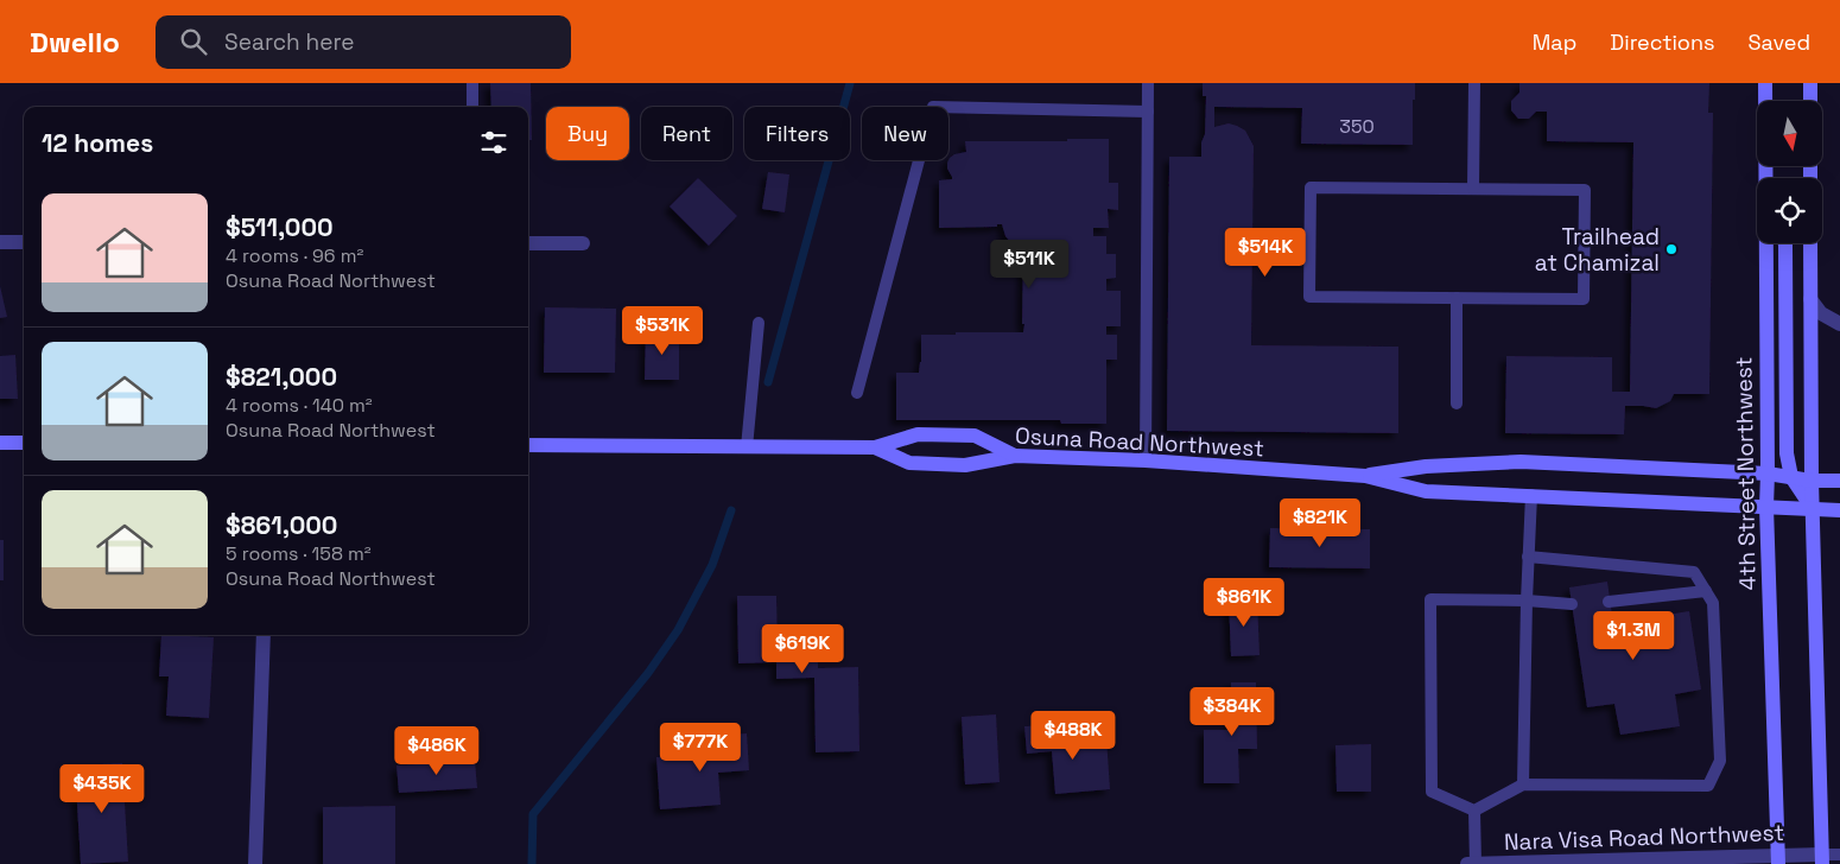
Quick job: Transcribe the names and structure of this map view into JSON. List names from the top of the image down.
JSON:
{
  "streets": {
    "main road": ["Osuna Road Northwest", "4th Street Northwest"],
    "street": ["Nara Visa Road Northwest"]
  },
  "crossings": [
    ["Osuna Road Northwest", "4th Street Northwest"],
    ["4th Street Northwest", "Nara Visa Road Northwest"]
  ],
  "places": ["Trailhead at Chamizal"],
  "house_numbers": ["350"],
  "north": "bottom",
  "page": {
    "header": "Dwello",
    "search": "Search here",
    "nav": ["Map", "Directions", "Saved"],
    "chip": [
      "Buy",
      "Rent",
      "Filters",
      "New"
    ],
    "heading": "12 homes",
    "list": [
      {
        "name": "$511,000",
        "note": "4 rooms · 96 m² · Osuna Road Northwest"
      },
      {
        "name": "$821,000",
        "note": "4 rooms · 140 m² · Osuna Road Northwest"
      },
      {
        "name": "$861,000",
        "note": "5 rooms · 158 m² · Osuna Road Northwest"
      }
    ],
    "price": [
      "$514K",
      "$511K",
      "$531K",
      "$821K",
      "$861K",
      "$1.3M",
      "$619K",
      "$384K",
      "$488K",
      "$777K",
      "$486K",
      "$435K"
    ]
  }
}
